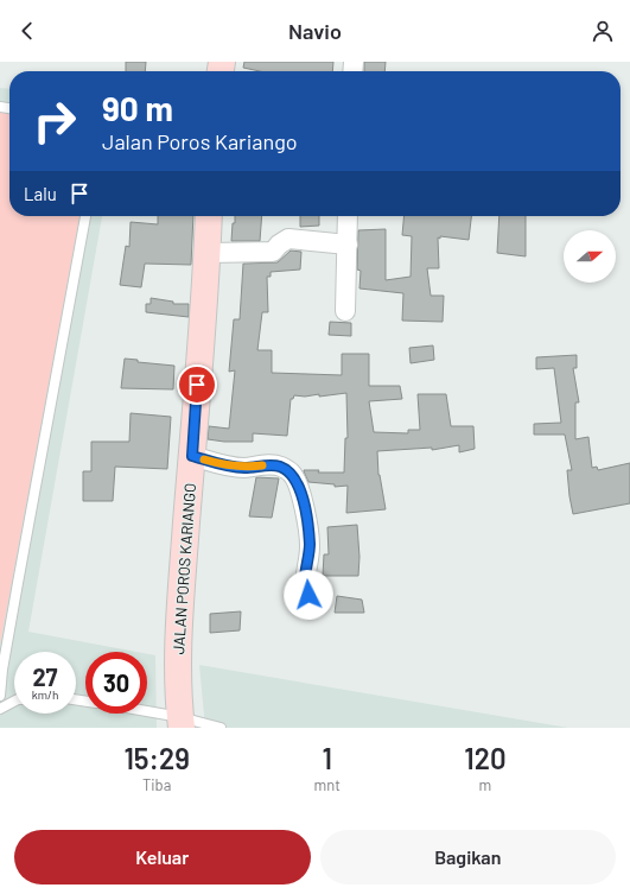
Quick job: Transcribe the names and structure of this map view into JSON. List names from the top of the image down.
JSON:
{
  "streets": {
    "main road": ["JALAN POROS KARIANGO"]
  },
  "north": "right",
  "page": {
    "header": "Navio",
    "turn": ["90 m", "Jalan Poros Kariango"],
    "then": "Lalu",
    "speed": "27 km/h",
    "limit": "30",
    "eta": [
      "15:29",
      "Tiba",
      "1",
      "mnt",
      "120",
      "m"
    ],
    "buttons": ["Keluar", "Bagikan"]
  }
}
